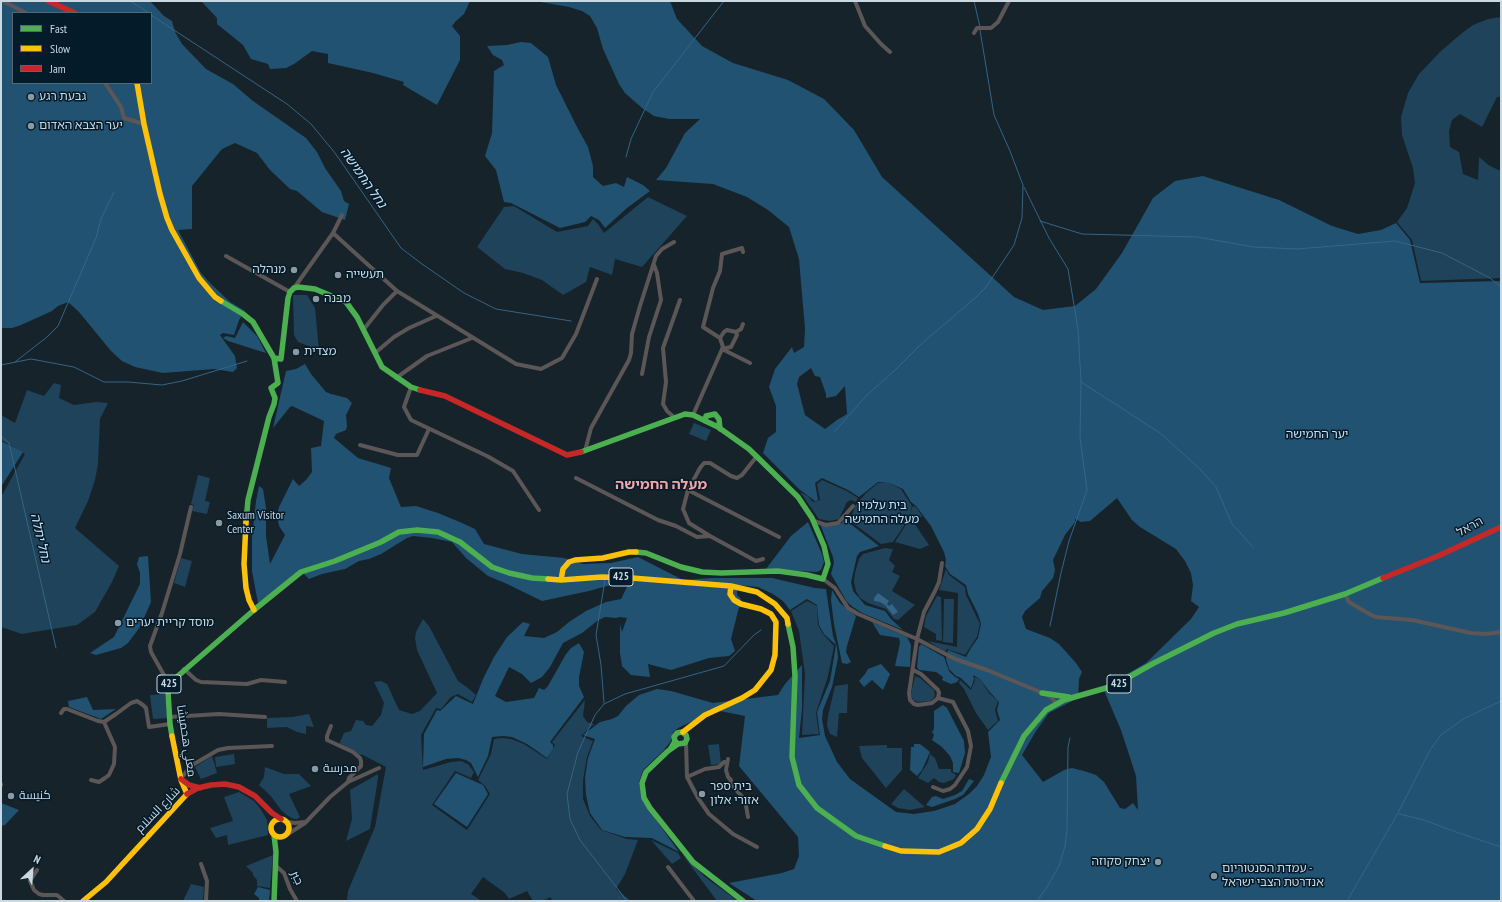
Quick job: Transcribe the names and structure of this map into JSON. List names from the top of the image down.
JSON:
{
  "streets": {
    "main road": [
      "הראל",
      "425",
      "معلي هحميشا",
      "شارع السلام"
    ],
    "street": ["جبر"]
  },
  "crossings": [
    ["הראל", "425"],
    ["425", "معلي هحميشا"],
    ["معلي هحميشا", "شارع السلام"]
  ],
  "districts": ["מעלה החמישה"],
  "water": ["נחל החמישה", "נחל יתלה"],
  "parks": ["יער החמישה", "בית עלמין מעלה החמישה"],
  "places": [
    "גבעת רגע",
    "יער הצבא האדום",
    "מנהלה",
    "תעשייה",
    "מבנה",
    "מצדית",
    "Saxum Visitor Center",
    "מוסד קריית יערים",
    "مدرسة",
    "בית ספר אזורי אלון",
    "كنيسة",
    "יצחק סקוזה",
    "עמדת הסנטוריום - אנדרטת הצבי ישראל"
  ],
  "legend": ["Fast", "Slow", "Jam"],
  "north": "top right"
}
